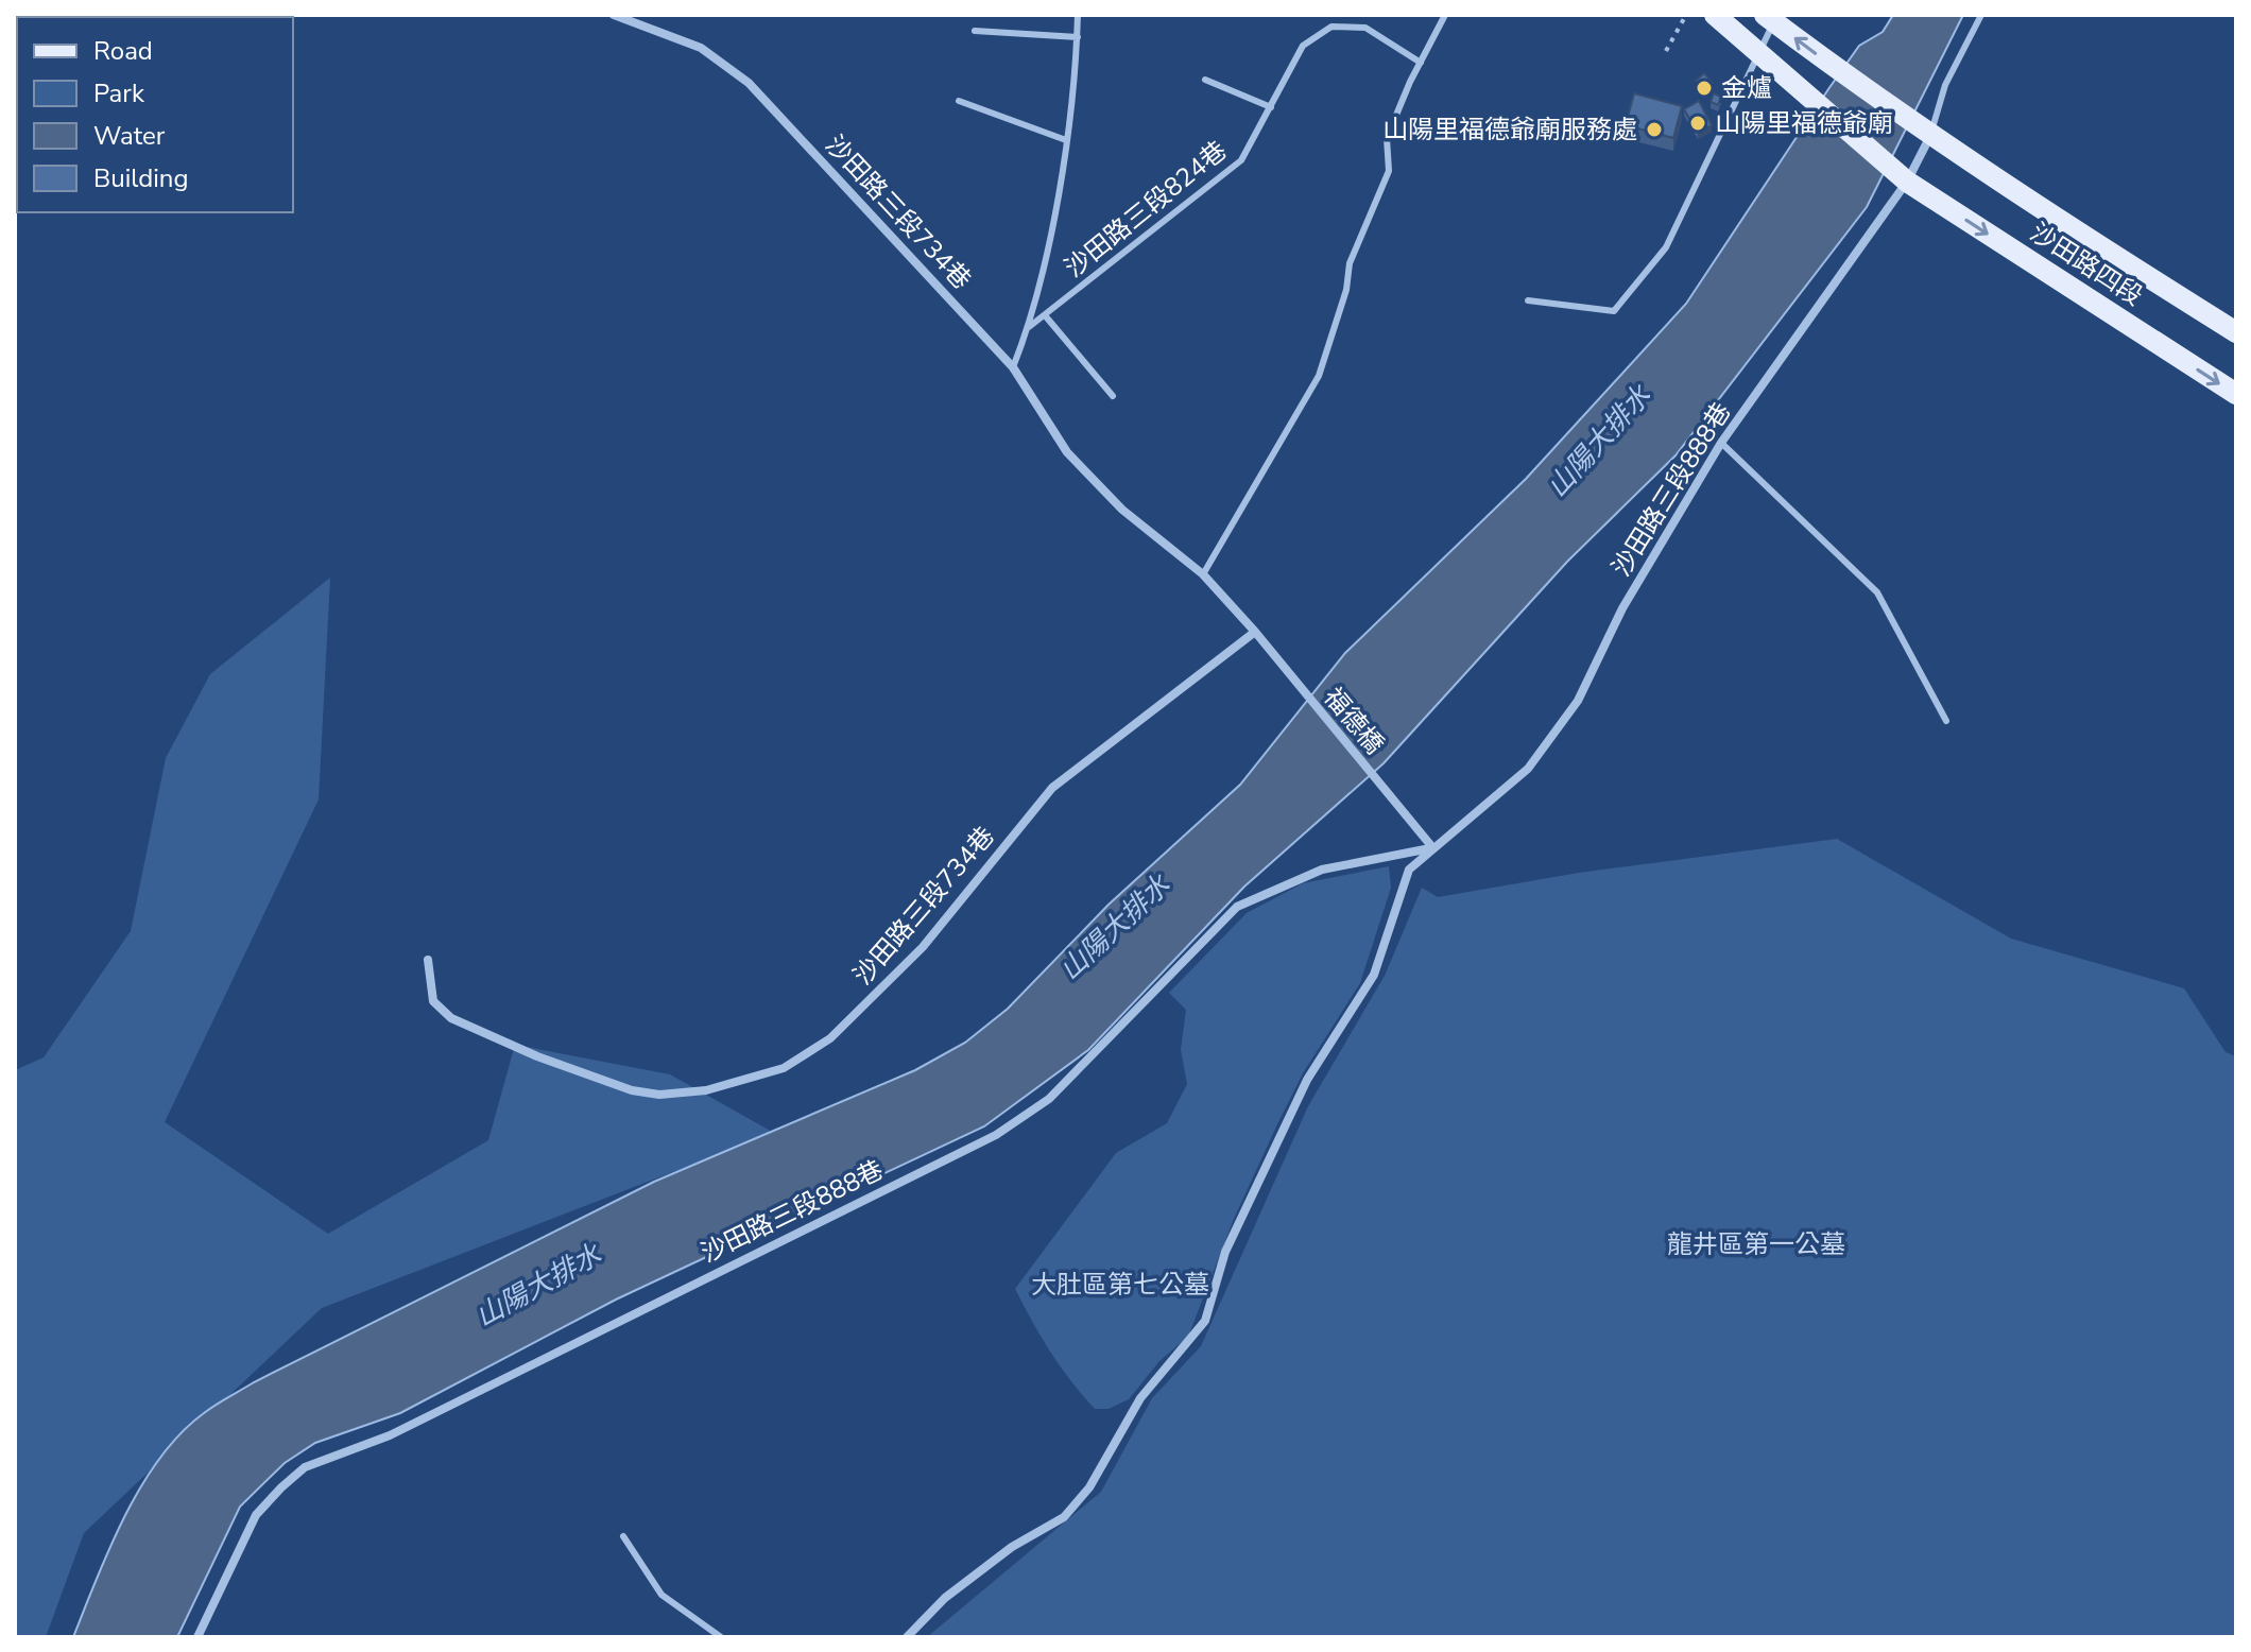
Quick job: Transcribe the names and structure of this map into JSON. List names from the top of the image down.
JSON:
{
  "streets": {
    "main road": ["沙田路四段"],
    "street": ["沙田路三段734巷", "沙田路三段888巷", "福德橋"],
    "lane": ["沙田路三段824巷"]
  },
  "crossings": [
    ["沙田路三段824巷", "沙田路三段734巷"],
    ["沙田路三段734巷", "福德橋"],
    ["沙田路四段", "沙田路三段888巷"],
    ["沙田路三段888巷", "福德橋"]
  ],
  "water": ["山陽大排水"],
  "parks": ["龍井區第一公墓", "大肚區第七公墓"],
  "places": ["金爐", "山陽里福德爺廟", "山陽里福德爺廟服務處"],
  "legend": [
    "Road",
    "Park",
    "Water",
    "Building"
  ]
}
